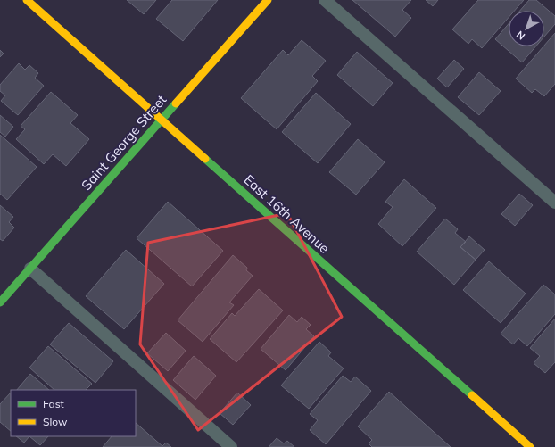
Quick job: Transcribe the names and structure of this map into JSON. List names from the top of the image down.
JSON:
{
  "streets": {
    "street": ["Saint George Street", "East 16th Avenue"]
  },
  "crossings": [
    ["Saint George Street", "East 16th Avenue"]
  ],
  "legend": ["Fast", "Slow"],
  "north": "bottom left"
}
